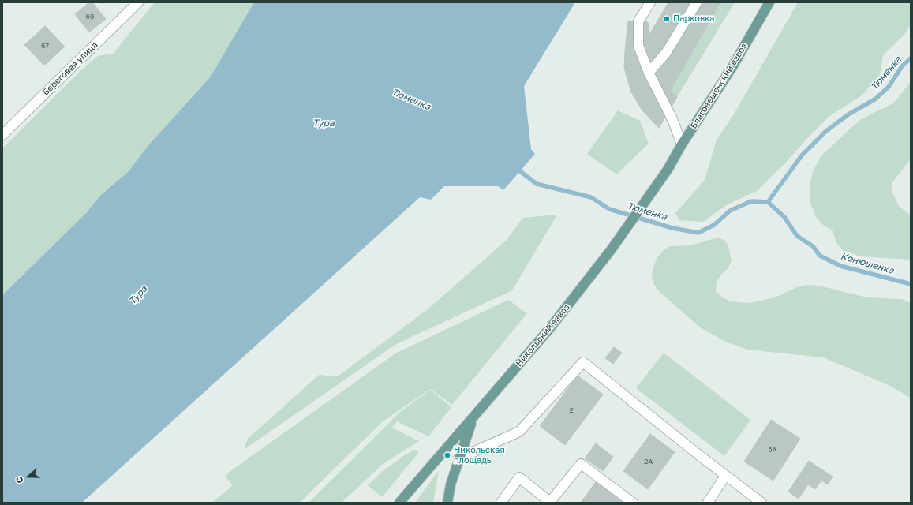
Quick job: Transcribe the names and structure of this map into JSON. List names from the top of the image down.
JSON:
{
  "streets": {
    "main road": ["Благовещенский взвоз", "Никольский взвоз"],
    "street": ["Береговая улица"]
  },
  "crossings": [
    ["Благовещенский взвоз", "Никольский взвоз"]
  ],
  "water": ["Тюменка", "Тура", "Конюшенка"],
  "places": ["Парковка", "Никольская площадь"],
  "house_numbers": [
    "69",
    "67",
    "2",
    "5А",
    "2А"
  ],
  "north": "left"
}
